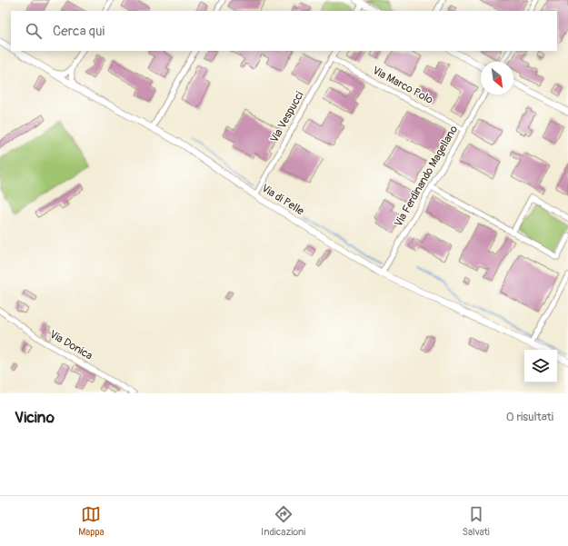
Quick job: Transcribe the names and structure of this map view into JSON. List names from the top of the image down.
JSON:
{
  "streets": {
    "street": [
      "Via Marco Polo",
      "Via Vespucci",
      "Via Ferdinando Magellano",
      "Via di Pelle",
      "Via Donica"
    ]
  },
  "crossings": [
    ["Via Marco Polo", "Via Vespucci"],
    ["Via Marco Polo", "Via Ferdinando Magellano"],
    ["Via Vespucci", "Via di Pelle"],
    ["Via Ferdinando Magellano", "Via di Pelle"]
  ],
  "north": "bottom right",
  "page": {
    "search": "Cerca qui",
    "heading": ["Vicino", "0 risultati"],
    "nav": ["Mappa", "Indicazioni", "Salvati"]
  }
}
